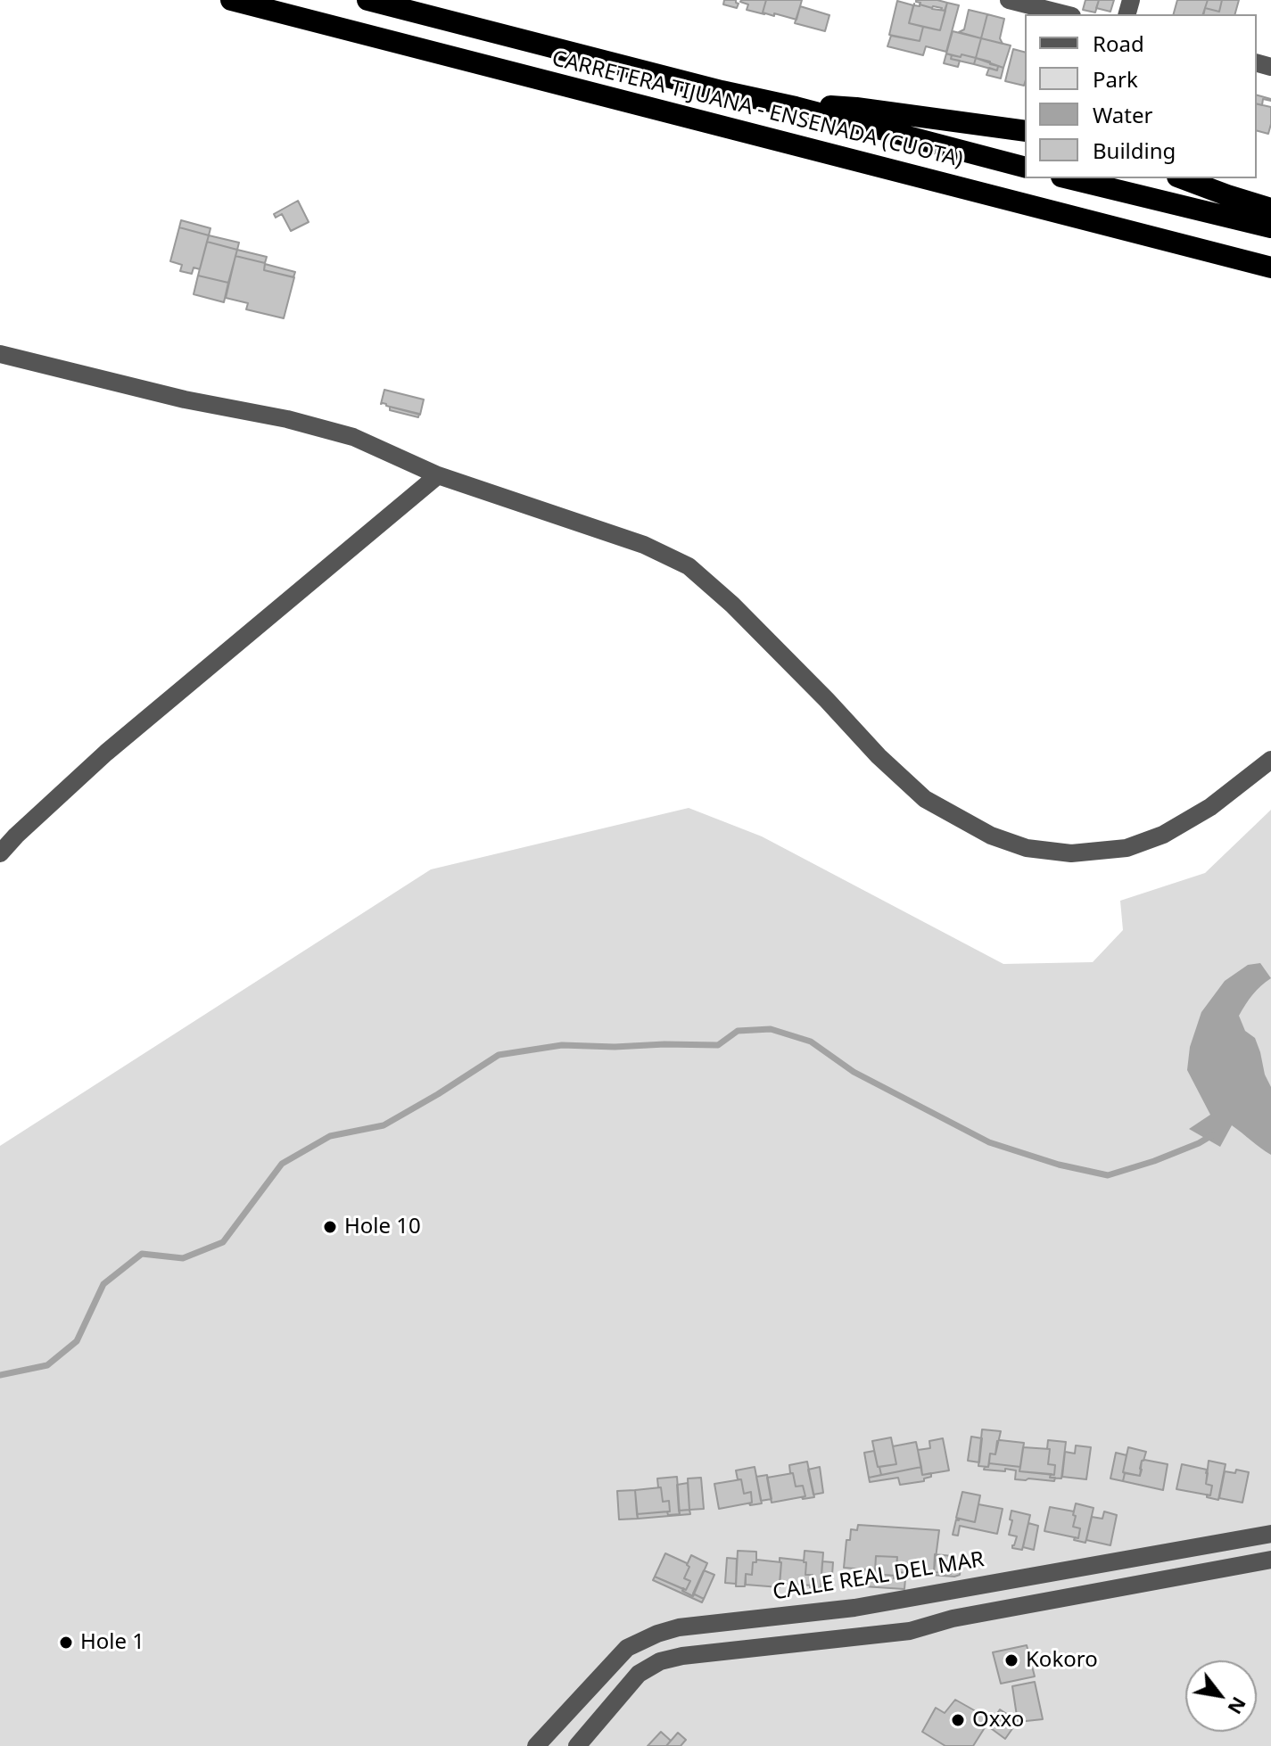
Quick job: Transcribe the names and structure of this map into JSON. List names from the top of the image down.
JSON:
{
  "streets": {
    "highway": ["CARRETERA TIJUANA - ENSENADA (CUOTA)"],
    "street": ["CALLE REAL DEL MAR"]
  },
  "places": [
    "Hole 10",
    "Hole 1",
    "Kokoro",
    "Oxxo"
  ],
  "legend": [
    "Road",
    "Park",
    "Water",
    "Building"
  ],
  "north": "bottom right"
}
